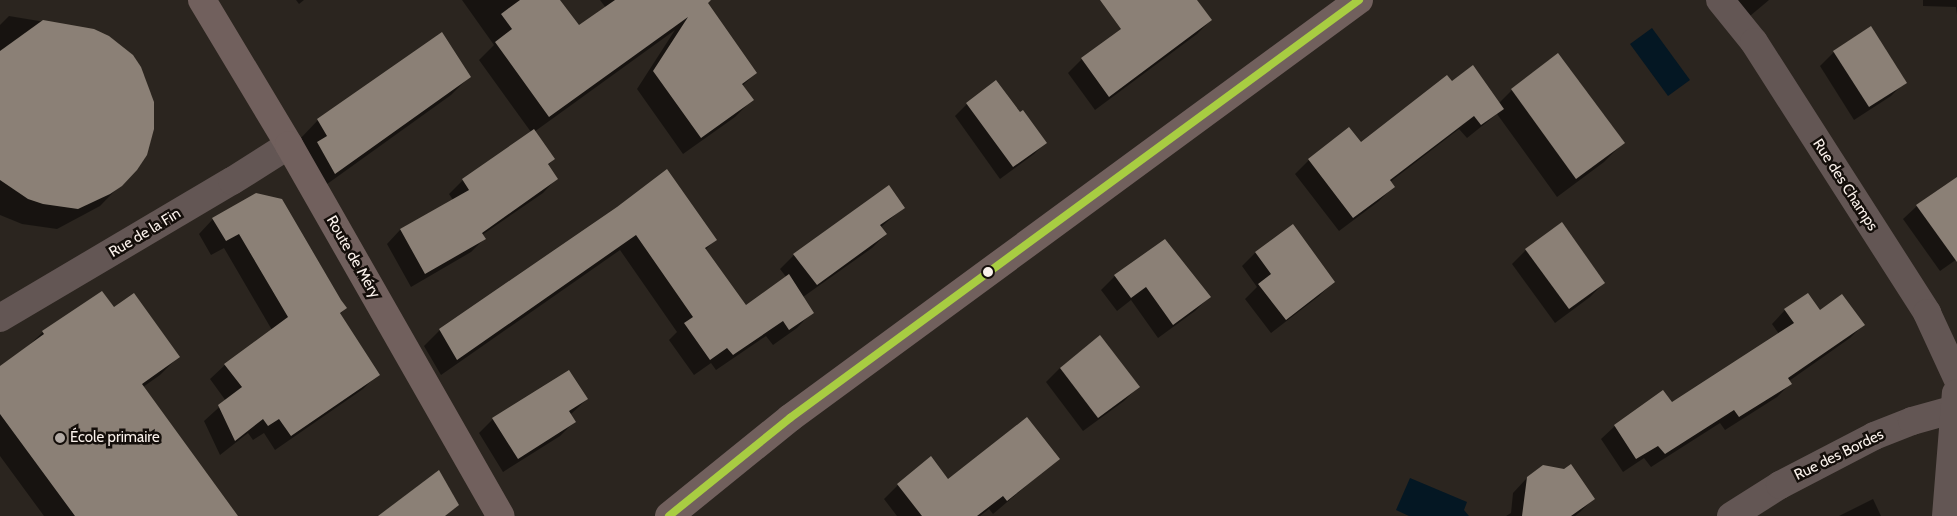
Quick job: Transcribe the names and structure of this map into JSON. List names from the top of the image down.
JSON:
{
  "streets": {
    "street": [
      "Rue des Champs",
      "Rue de la Fin",
      "Route de Méry",
      "Rue des Bordes"
    ]
  },
  "crossings": [
    ["Rue des Champs", "Rue des Bordes"],
    ["Rue de la Fin", "Route de Méry"]
  ],
  "places": ["École primaire"]
}
